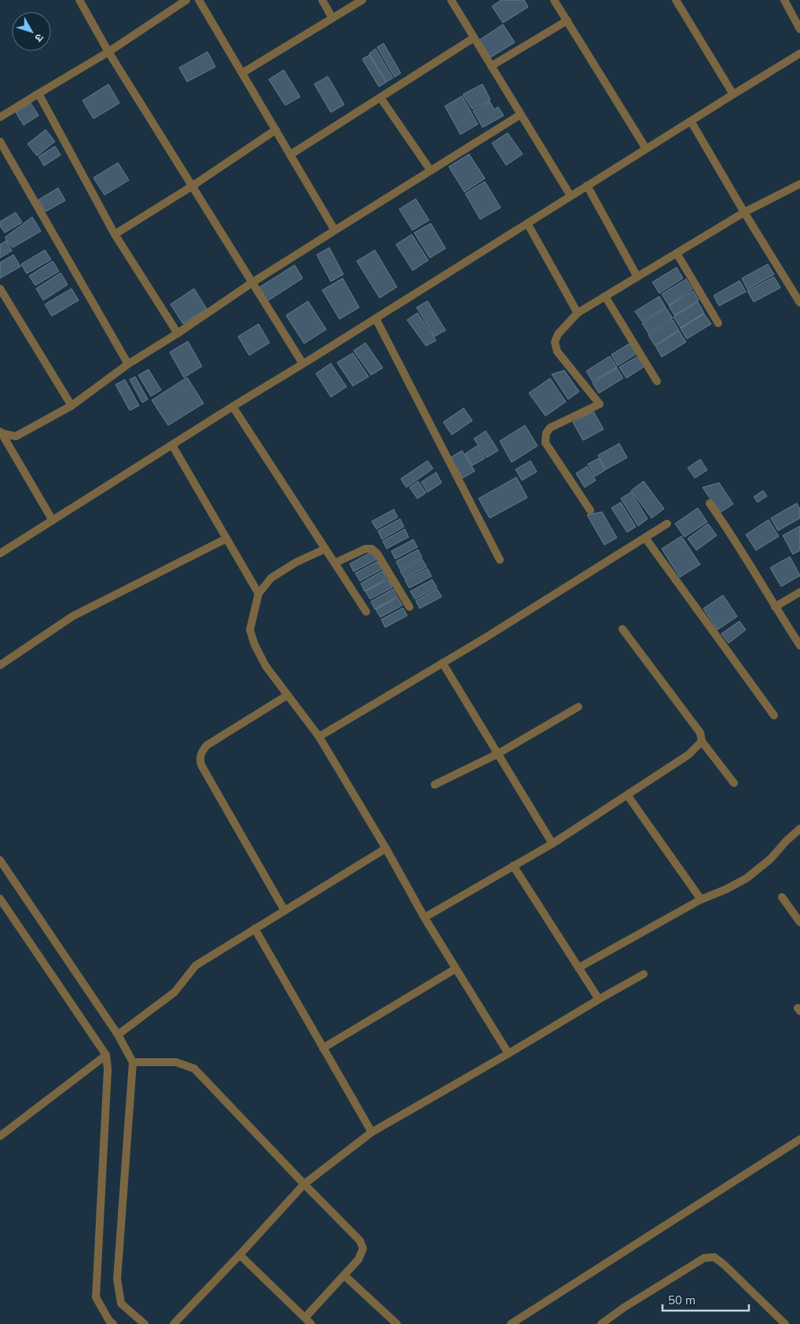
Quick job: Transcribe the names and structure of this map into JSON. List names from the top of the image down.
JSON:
{
  "scale_bar": "50 m",
  "north": "bottom right"
}
